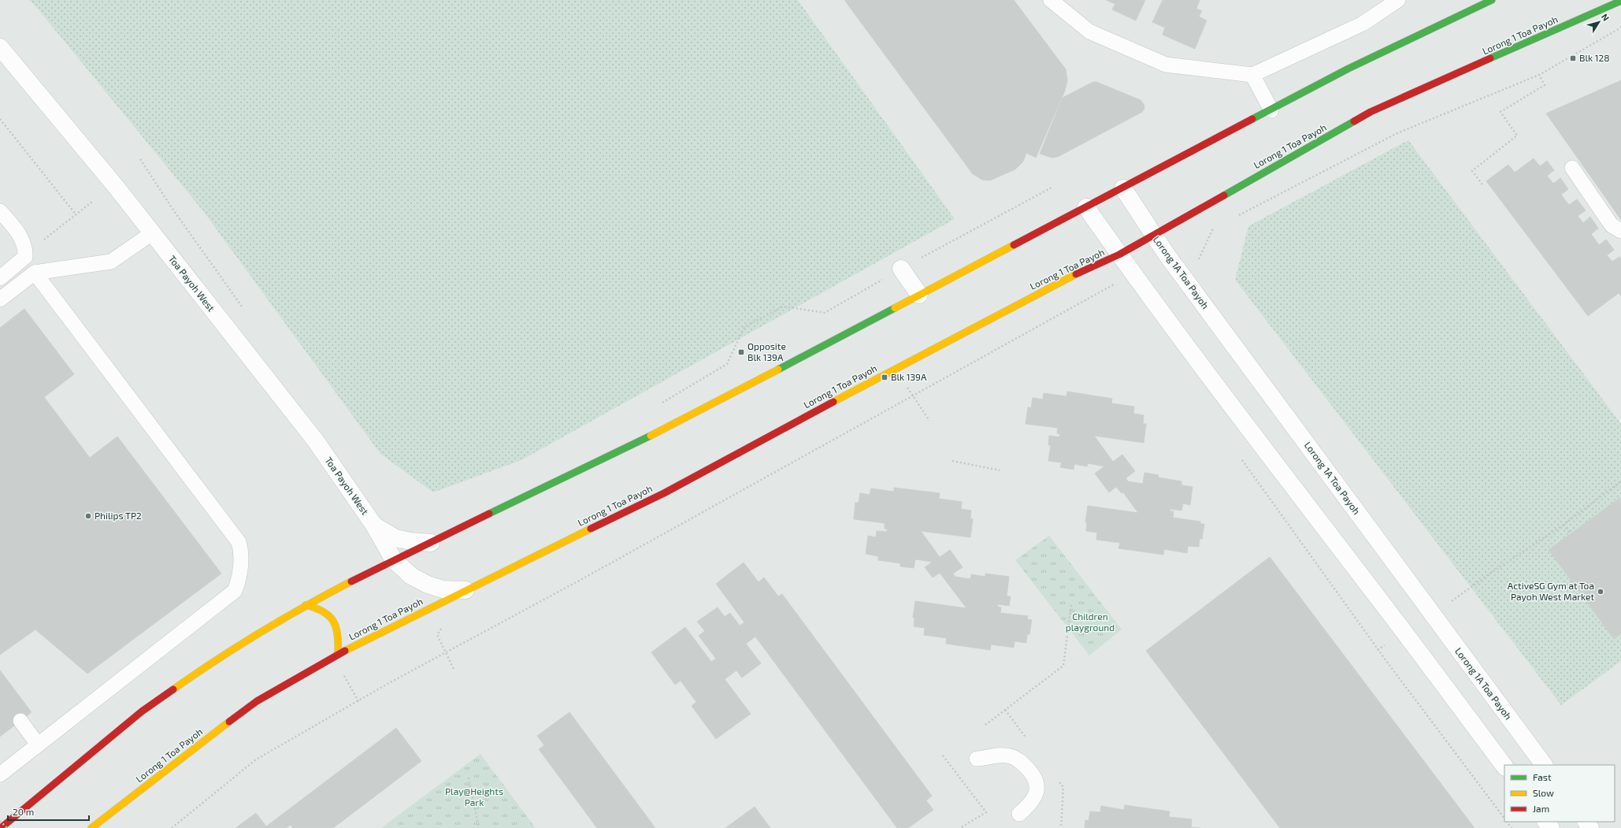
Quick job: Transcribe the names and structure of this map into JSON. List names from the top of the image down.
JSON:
{
  "streets": {
    "main road": ["Lorong 1 Toa Payoh"],
    "street": ["Lorong 1A Toa Payoh", "Toa Payoh West"]
  },
  "crossings": [
    ["Lorong 1 Toa Payoh", "Lorong 1A Toa Payoh"],
    ["Lorong 1 Toa Payoh", "Toa Payoh West"]
  ],
  "parks": ["Children playground", "Play@Heights Park"],
  "places": {
    "transit": ["Blk 128", "Opposite Blk 139A", "Blk 139A"],
    "other": ["Philips TP2", "ActiveSG Gym at Toa Payoh West Market"]
  },
  "legend": ["Fast", "Slow", "Jam"],
  "scale_bar": "20 m",
  "north": "top right"
}
